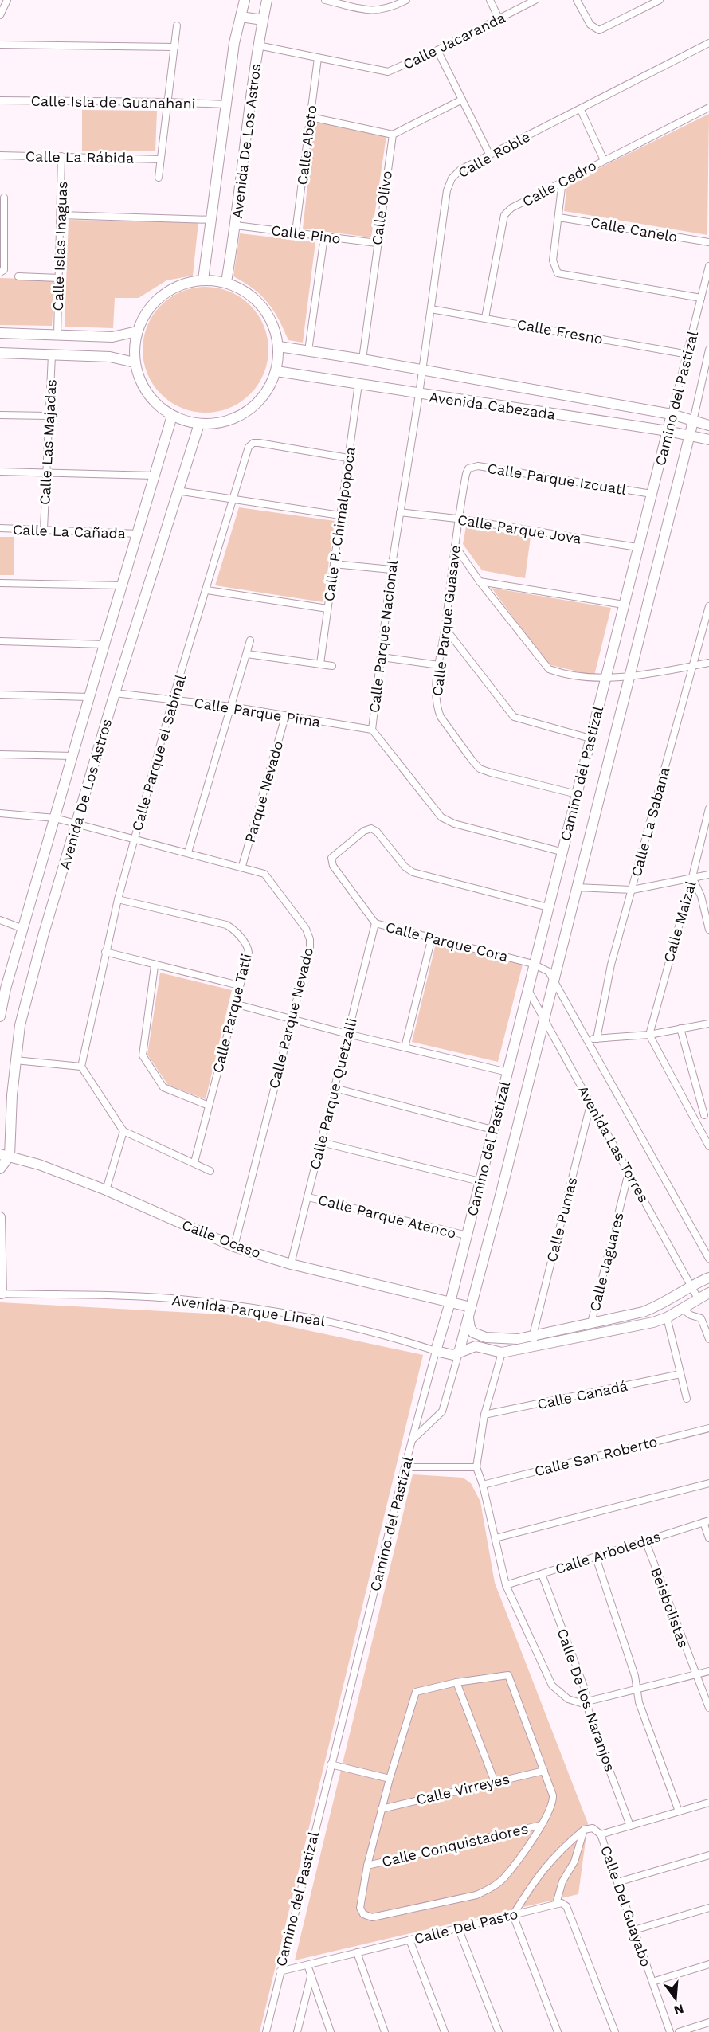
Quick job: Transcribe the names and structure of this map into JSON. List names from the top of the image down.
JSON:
{
  "streets": {
    "street": [
      "Calle Jacaranda",
      "Calle Isla de Guanahani",
      "Avenida De Los Astros",
      "Calle Abeto",
      "Calle Roble",
      "Calle La Rábida",
      "Calle Cedro",
      "Calle Olivo",
      "Calle Canelo",
      "Calle Pino",
      "Calle Islas Inaguas",
      "Calle Fresno",
      "Camino del Pastizal",
      "Avenida Cabezada",
      "Calle Las Majadas",
      "Calle Parque Izcuatl",
      "Calle P. Chimalpopoca",
      "Calle Parque Jova",
      "Calle La Cañada",
      "Calle Parque Guasave",
      "Calle Parque Nacional",
      "Calle Parque Pima",
      "Calle Parque el Sabinal",
      "Parque Nevado",
      "Calle La Sabana",
      "Calle Maizal",
      "Calle Parque Cora",
      "Calle Parque Tatli",
      "Calle Parque Nevado",
      "Calle Parque Quetzalli",
      "Avenida Las Torres",
      "Calle Parque Atenco",
      "Calle Pumas",
      "Calle Ocaso",
      "Calle Jaguares",
      "Avenida Parque Lineal",
      "Calle Canadá",
      "Calle San Roberto",
      "Calle Arboledas",
      "Beisbolistas",
      "Calle De los Naranjos",
      "Calle Virreyes",
      "Calle Conquistadores",
      "Calle Del Guayabo",
      "Calle Del Pasto"
    ]
  },
  "crossings": [
    ["Calle Jacaranda", "Avenida De Los Astros"],
    ["Calle Jacaranda", "Calle Abeto"],
    ["Calle Isla de Guanahani", "Avenida De Los Astros"],
    ["Avenida De Los Astros", "Calle Pino"],
    ["Avenida De Los Astros", "Avenida Cabezada"],
    ["Avenida De Los Astros", "Calle La Cañada"],
    ["Avenida De Los Astros", "Calle Parque Pima"],
    ["Avenida De Los Astros", "Calle Parque Nevado"],
    ["Avenida De Los Astros", "Calle Ocaso"],
    ["Calle Abeto", "Calle Pino"],
    ["Calle Roble", "Calle Fresno"],
    ["Calle Roble", "Avenida Cabezada"],
    ["Calle Roble", "Calle Parque Nacional"],
    ["Calle La Rábida", "Calle Islas Inaguas"],
    ["Calle Cedro", "Calle Fresno"],
    ["Calle Olivo", "Calle Pino"],
    ["Calle Olivo", "Avenida Cabezada"],
    ["Calle Fresno", "Camino del Pastizal"],
    ["Camino del Pastizal", "Avenida Cabezada"],
    ["Camino del Pastizal", "Calle Parque Izcuatl"],
    ["Camino del Pastizal", "Calle Parque Jova"],
    ["Camino del Pastizal", "Calle Parque Guasave"],
    ["Camino del Pastizal", "Calle Parque Nacional"],
    ["Camino del Pastizal", "Calle Parque Cora"],
    ["Camino del Pastizal", "Avenida Las Torres"],
    ["Camino del Pastizal", "Calle Parque Atenco"],
    ["Camino del Pastizal", "Calle Ocaso"],
    ["Camino del Pastizal", "Avenida Parque Lineal"],
    ["Camino del Pastizal", "Calle Del Pasto"],
    ["Avenida Cabezada", "Calle P. Chimalpopoca"],
    ["Avenida Cabezada", "Calle Parque Nacional"],
    ["Calle Las Majadas", "Calle La Cañada"],
    ["Calle Parque Izcuatl", "Calle Parque Guasave"],
    ["Calle P. Chimalpopoca", "Calle Parque el Sabinal"],
    ["Calle Parque Jova", "Calle Parque Guasave"],
    ["Calle Parque Jova", "Calle Parque Nacional"],
    ["Calle Parque Nacional", "Calle Parque Pima"],
    ["Calle Parque Pima", "Calle Parque el Sabinal"],
    ["Calle Parque Pima", "Parque Nevado"],
    ["Calle Parque el Sabinal", "Calle Parque Tatli"],
    ["Calle Parque el Sabinal", "Calle Parque Nevado"],
    ["Parque Nevado", "Calle Parque Nevado"],
    ["Calle Parque Cora", "Calle Parque Quetzalli"],
    ["Calle Parque Cora", "Avenida Las Torres"],
    ["Calle Parque Nevado", "Calle Ocaso"],
    ["Calle Parque Quetzalli", "Calle Parque Atenco"],
    ["Calle Parque Quetzalli", "Calle Ocaso"],
    ["Avenida Las Torres", "Calle Pumas"],
    ["Avenida Las Torres", "Calle Jaguares"],
    ["Calle Arboledas", "Beisbolistas"],
    ["Calle Arboledas", "Calle De los Naranjos"]
  ],
  "north": "bottom"
}
